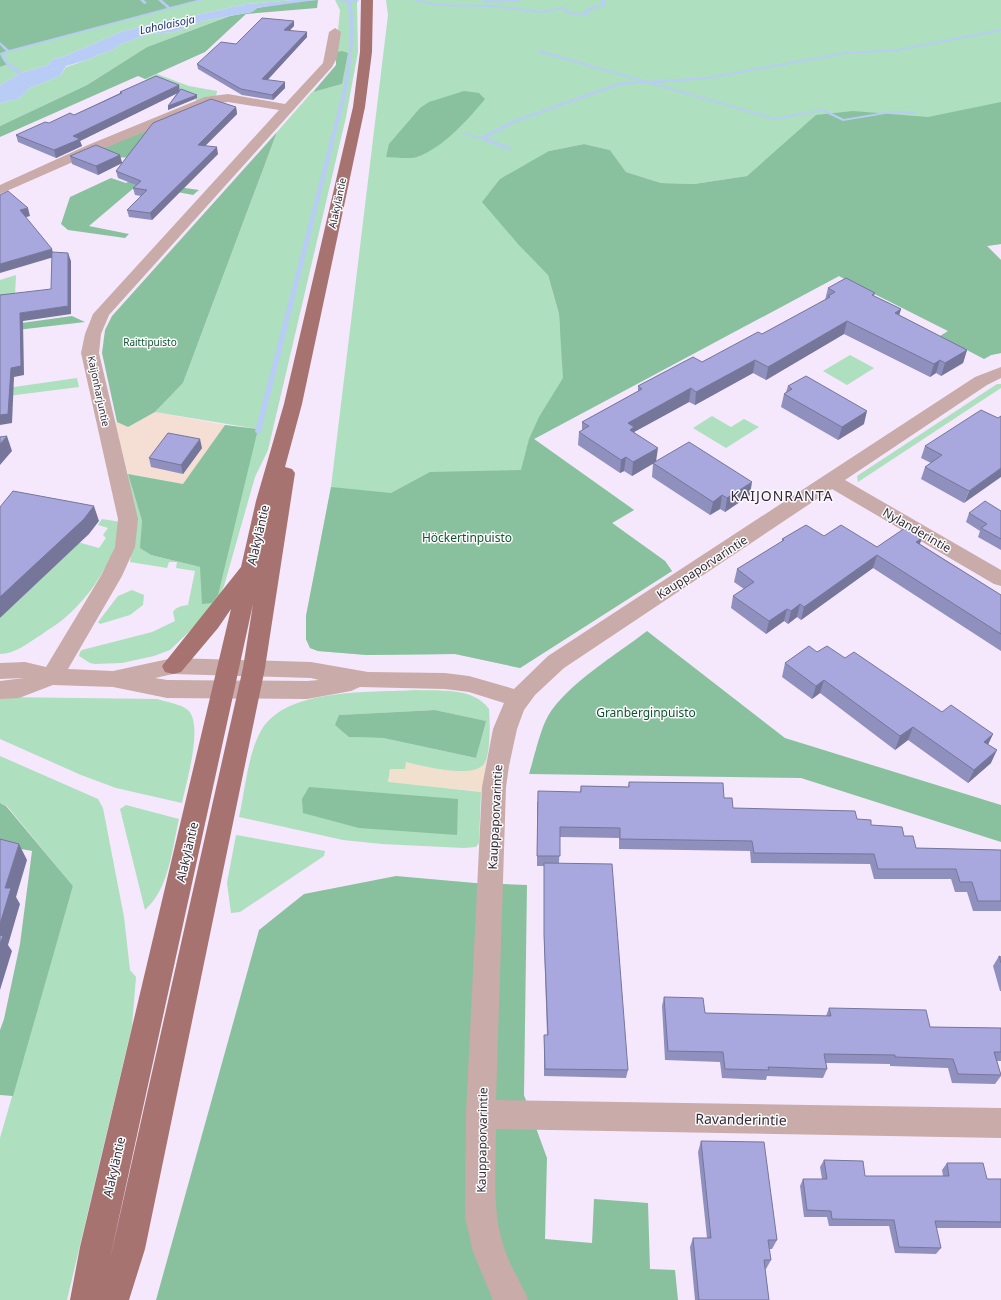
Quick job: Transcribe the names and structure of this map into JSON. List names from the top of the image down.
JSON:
{
  "streets": {
    "main road": ["Alakyläntie"],
    "street": [
      "Kaijonharjuntie",
      "Nylanderintie",
      "Kauppaporvarintie",
      "Ravanderintie"
    ]
  },
  "crossings": [
    ["Nylanderintie", "Kauppaporvarintie"],
    ["Kauppaporvarintie", "Ravanderintie"]
  ],
  "districts": ["KAIJONRANTA"],
  "water": ["Laholaisoja"],
  "parks": ["Raittipuisto", "Höckertinpuisto", "Granberginpuisto"]
}
